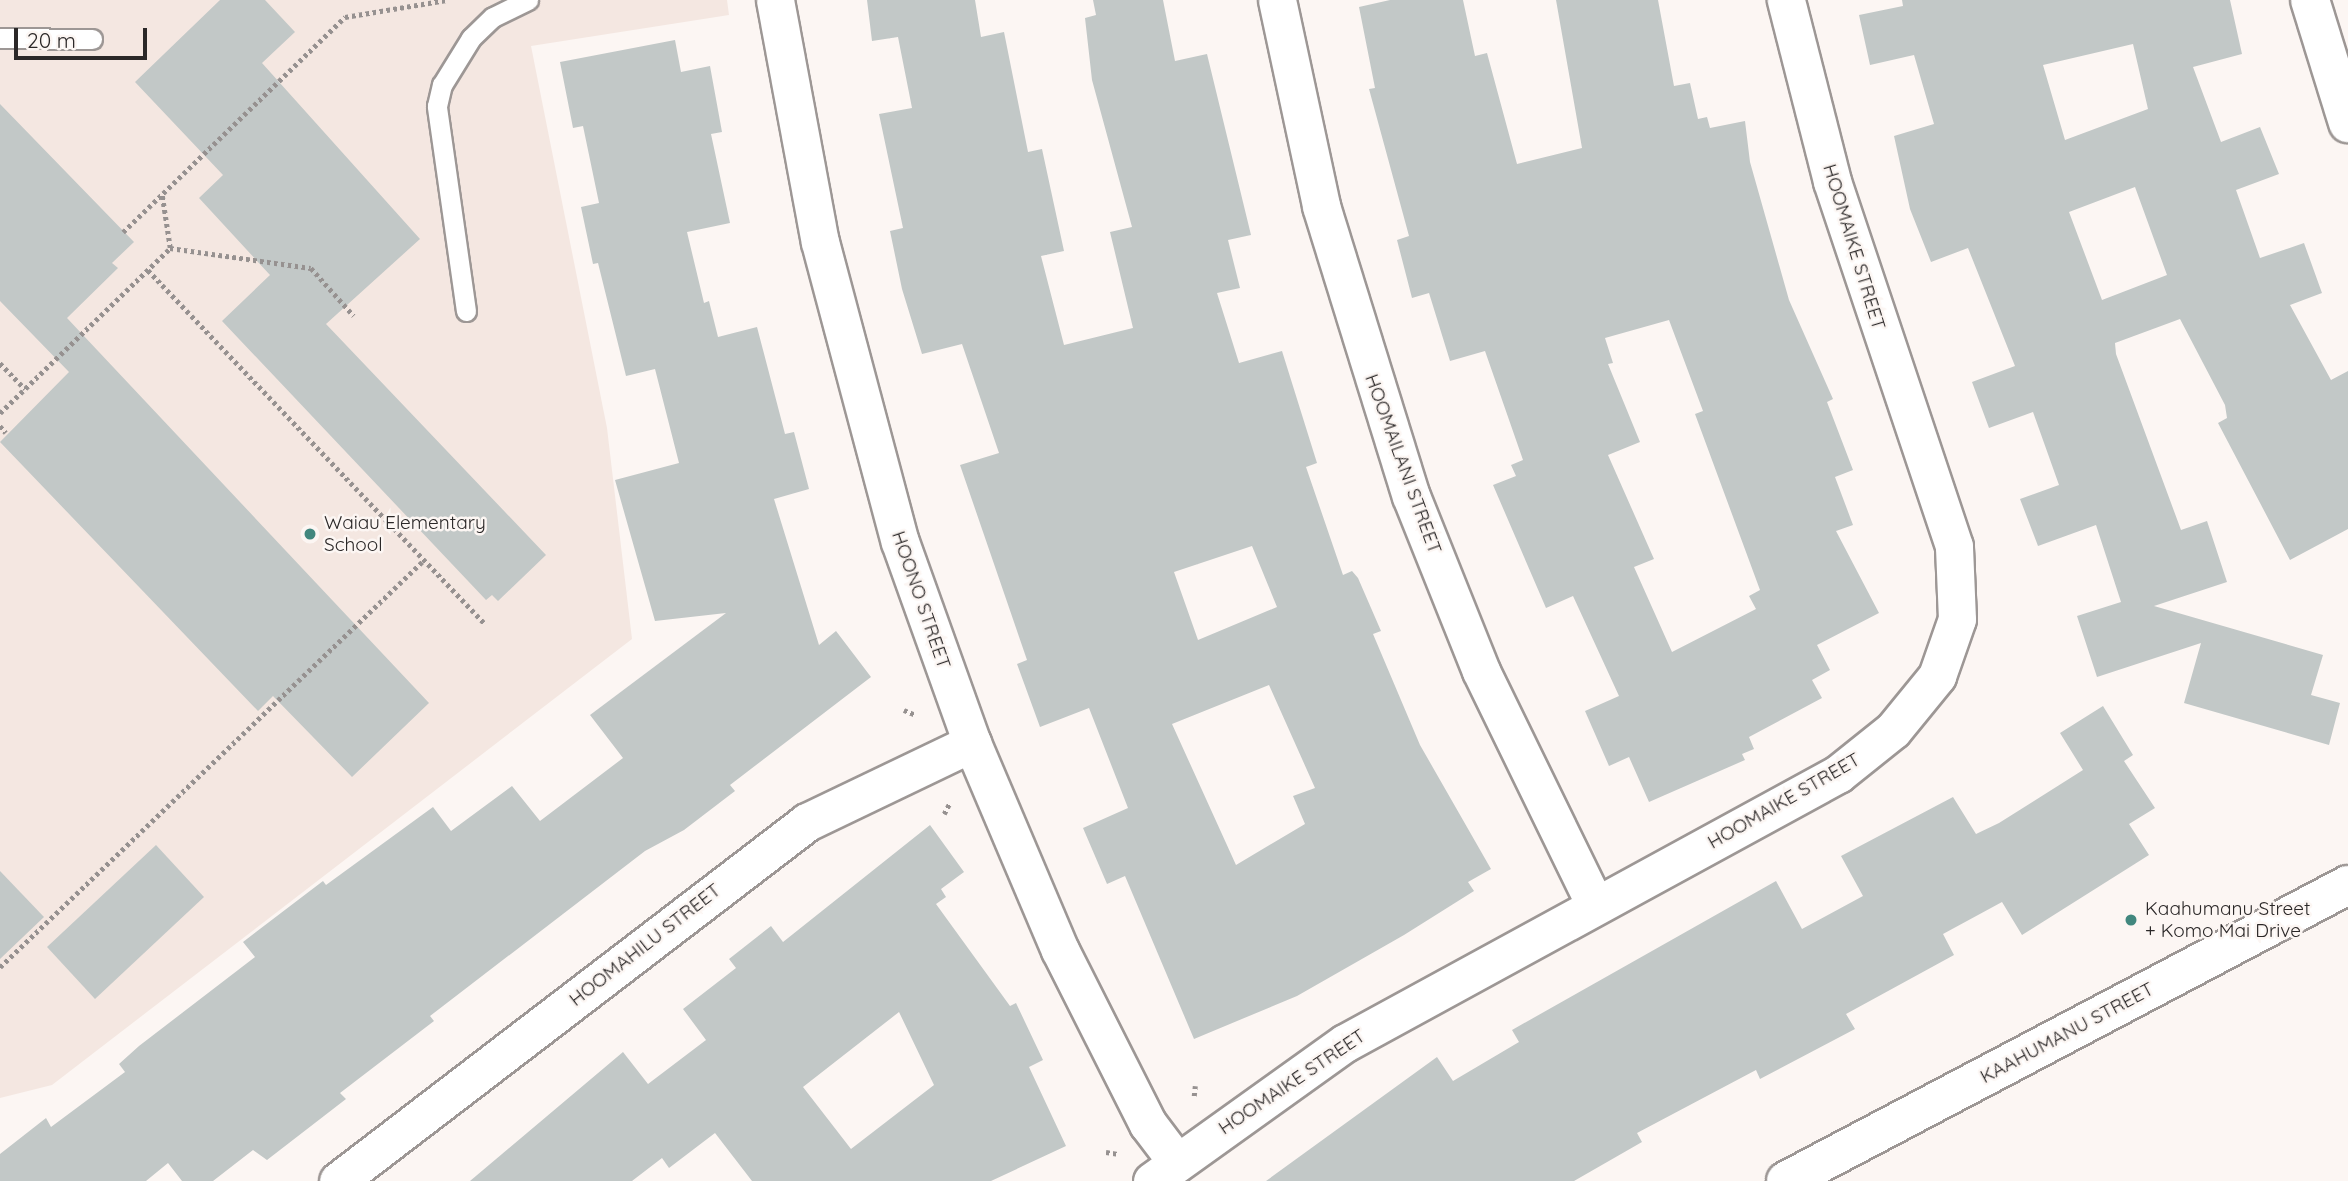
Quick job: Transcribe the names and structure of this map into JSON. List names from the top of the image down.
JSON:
{
  "streets": {
    "street": [
      "HOOMAIKE STREET",
      "HOOMAILANI STREET",
      "HOONO STREET",
      "HOOMAHILU STREET",
      "KAAHUMANU STREET"
    ]
  },
  "crossings": [
    ["HOOMAIKE STREET", "HOOMAILANI STREET"],
    ["HOOMAIKE STREET", "HOONO STREET"],
    ["HOONO STREET", "HOOMAHILU STREET"]
  ],
  "places": ["Waiau Elementary School", "Kaahumanu Street + Komo Mai Drive"],
  "scale_bar": "20 m"
}
